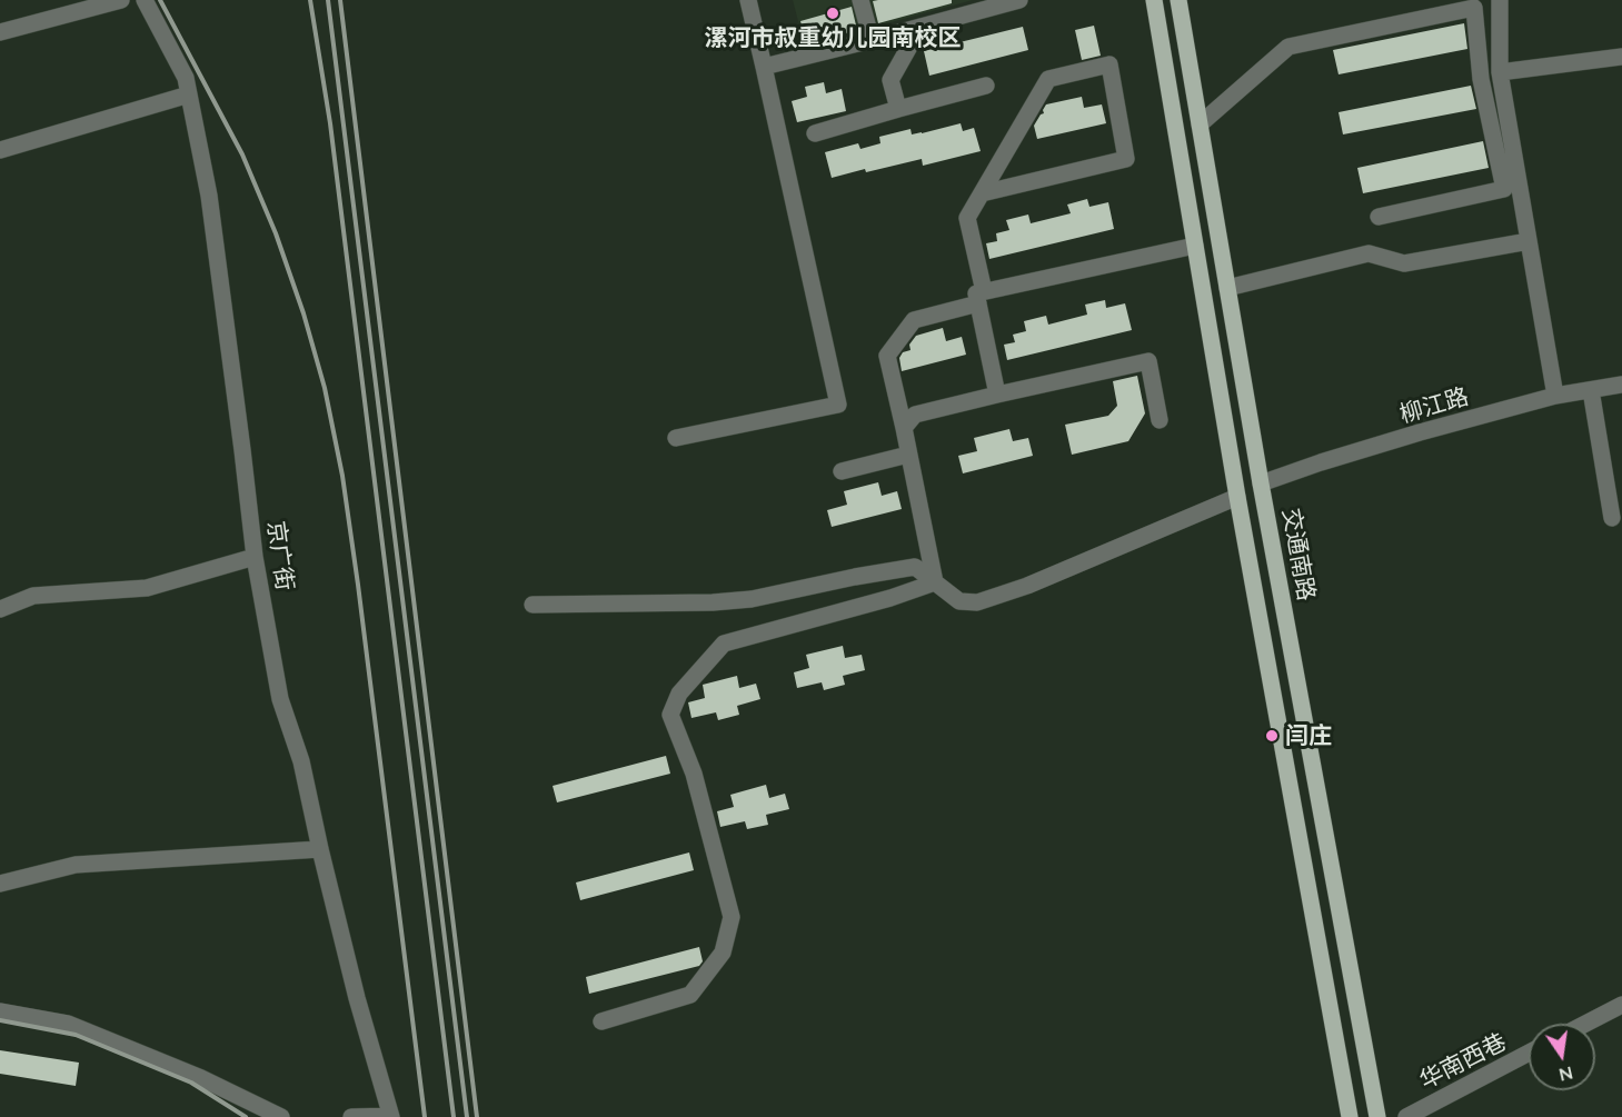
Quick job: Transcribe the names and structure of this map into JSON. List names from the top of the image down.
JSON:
{
  "streets": {
    "main road": ["交通南路"],
    "street": ["柳江路", "京广街", "华南西巷"]
  },
  "crossings": [
    ["柳江路", "交通南路"]
  ],
  "places": ["漯河市叔重幼儿园南校区", "闫庄"],
  "north": "bottom"
}
